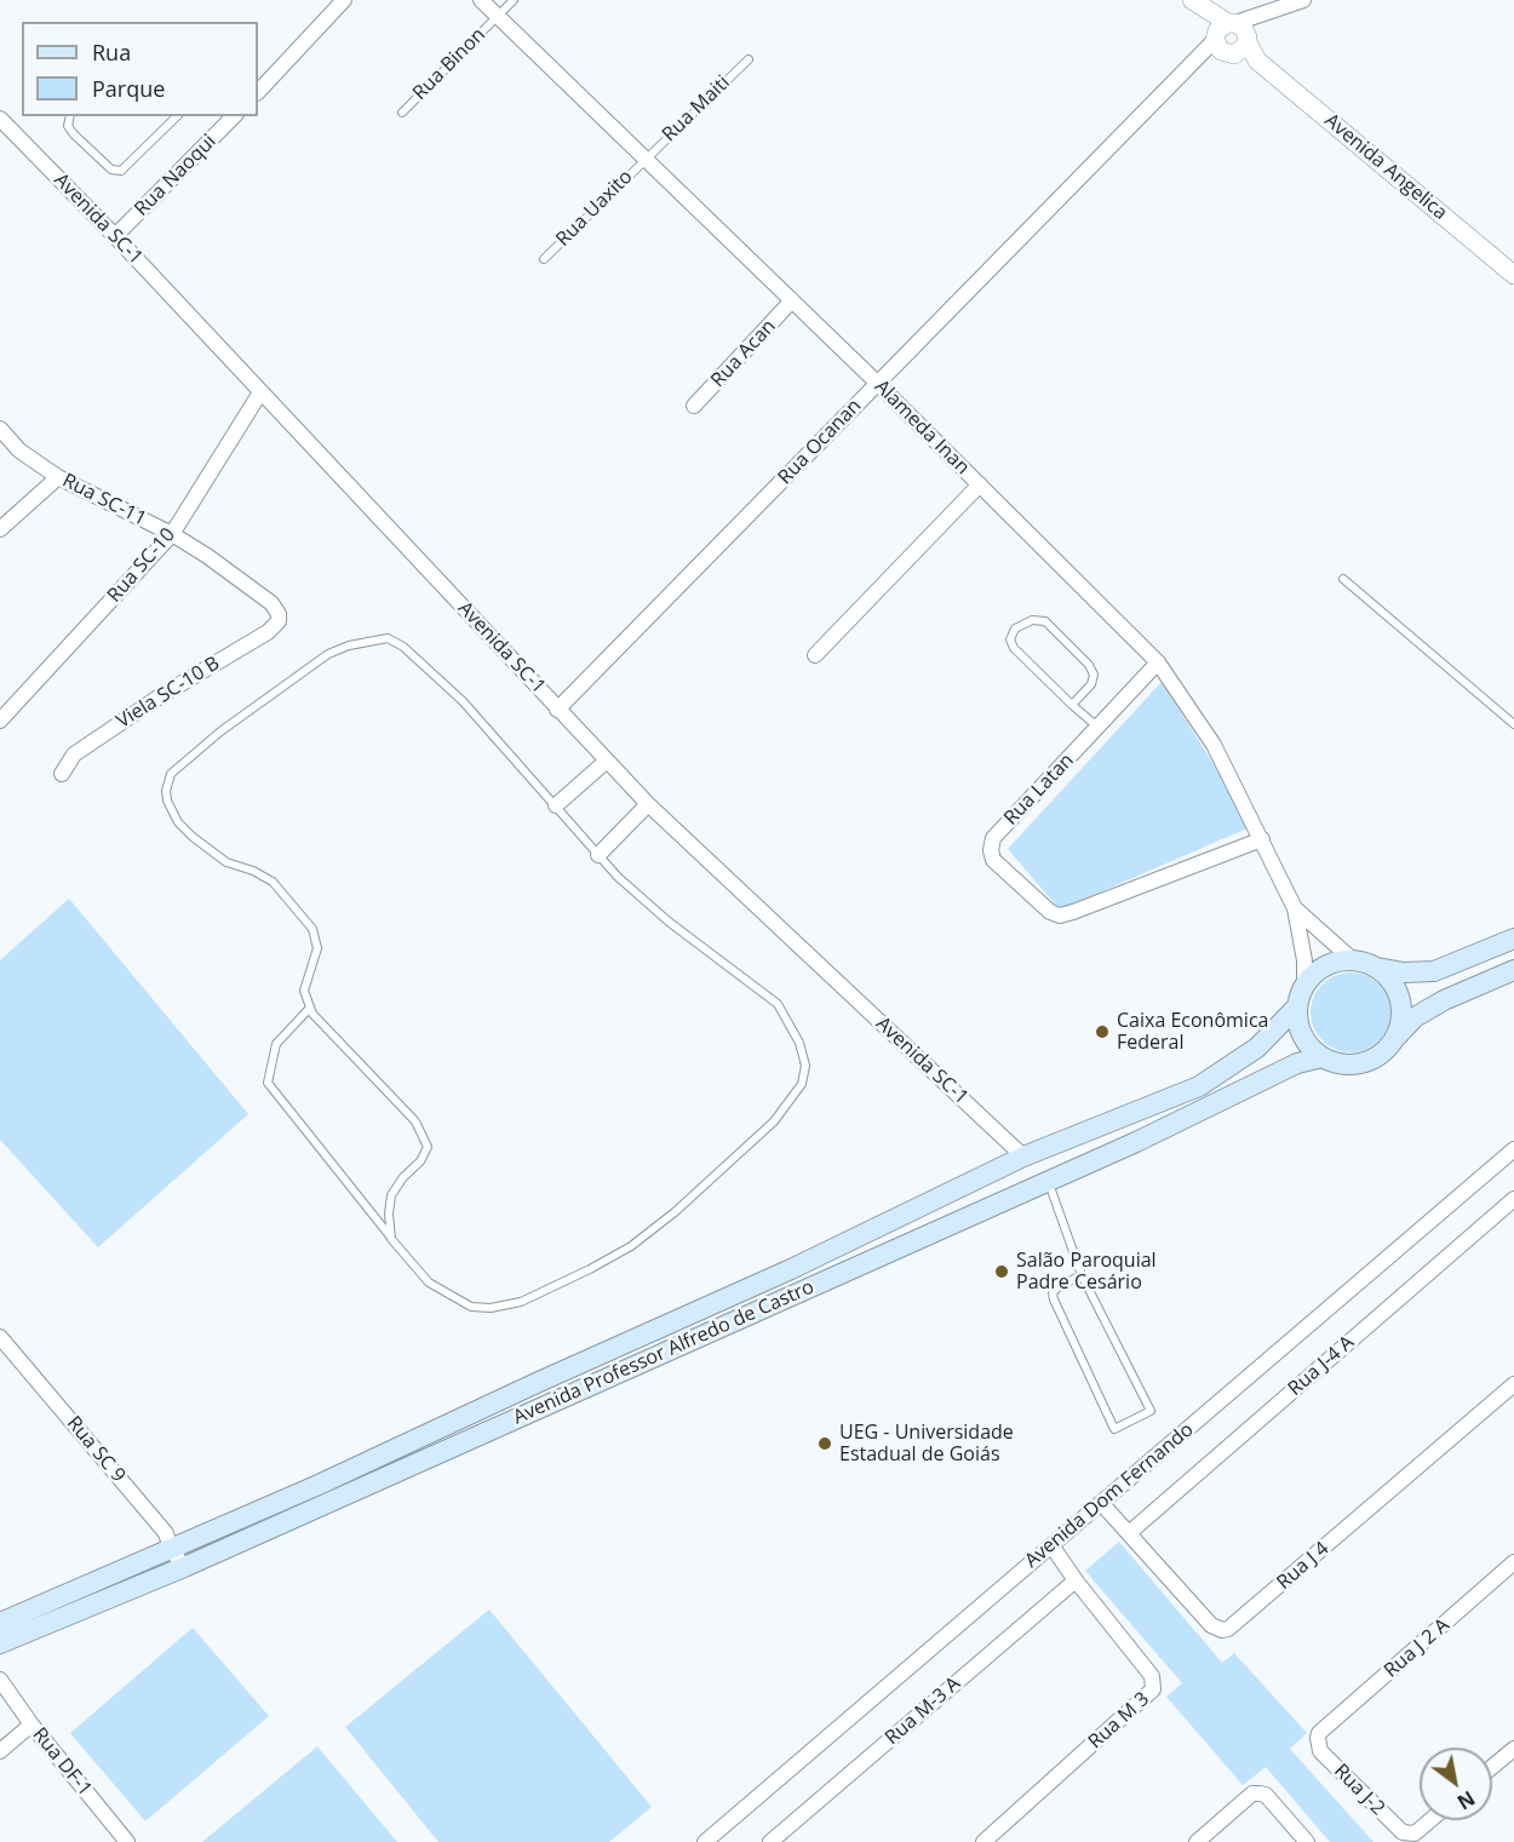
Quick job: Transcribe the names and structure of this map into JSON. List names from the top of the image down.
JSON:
{
  "streets": {
    "main road": ["Avenida Professor Alfredo de Castro"],
    "street": [
      "Avenida Angelica",
      "Rua Naoqui",
      "Avenida SC-1",
      "Rua Acan",
      "Alameda Inan",
      "Rua Ocanan",
      "Rua SC-11",
      "Rua SC-10",
      "Viela SC-10 B",
      "Rua Latan",
      "Rua J-4 A",
      "Rua SC 9",
      "Avenida Dom Fernando",
      "Rua J 4",
      "Rua J 2 A",
      "Rua M-3 A",
      "Rua M 3",
      "Rua DF-1",
      "Rua J-2"
    ],
    "lane": ["Rua Binon", "Rua Maiti", "Rua Uaxito"]
  },
  "crossings": [
    ["Rua Binon", "Alameda Inan"],
    ["Rua Maiti", "Rua Uaxito"],
    ["Rua Maiti", "Alameda Inan"],
    ["Avenida Angelica", "Rua Ocanan"],
    ["Rua Naoqui", "Avenida SC-1"],
    ["Rua Uaxito", "Alameda Inan"],
    ["Avenida SC-1", "Rua Ocanan"],
    ["Avenida SC-1", "Rua SC-10"],
    ["Avenida SC-1", "Avenida Professor Alfredo de Castro"],
    ["Rua Acan", "Alameda Inan"],
    ["Alameda Inan", "Rua Ocanan"],
    ["Alameda Inan", "Rua Latan"],
    ["Alameda Inan", "Avenida Professor Alfredo de Castro"],
    ["Rua SC-11", "Rua SC-10"],
    ["Rua SC-11", "Viela SC-10 B"],
    ["Avenida Professor Alfredo de Castro", "Rua SC 9"],
    ["Rua J-4 A", "Rua J 4"],
    ["Avenida Dom Fernando", "Rua J 4"],
    ["Avenida Dom Fernando", "Rua M 3"],
    ["Rua J 2 A", "Rua J-2"],
    ["Rua M-3 A", "Rua M 3"]
  ],
  "places": ["Caixa Econômica Federal", "Salão Paroquial Padre Cesário", "UEG - Universidade Estadual de Goiás"],
  "legend": ["Rua", "Parque"],
  "north": "bottom right"
}
